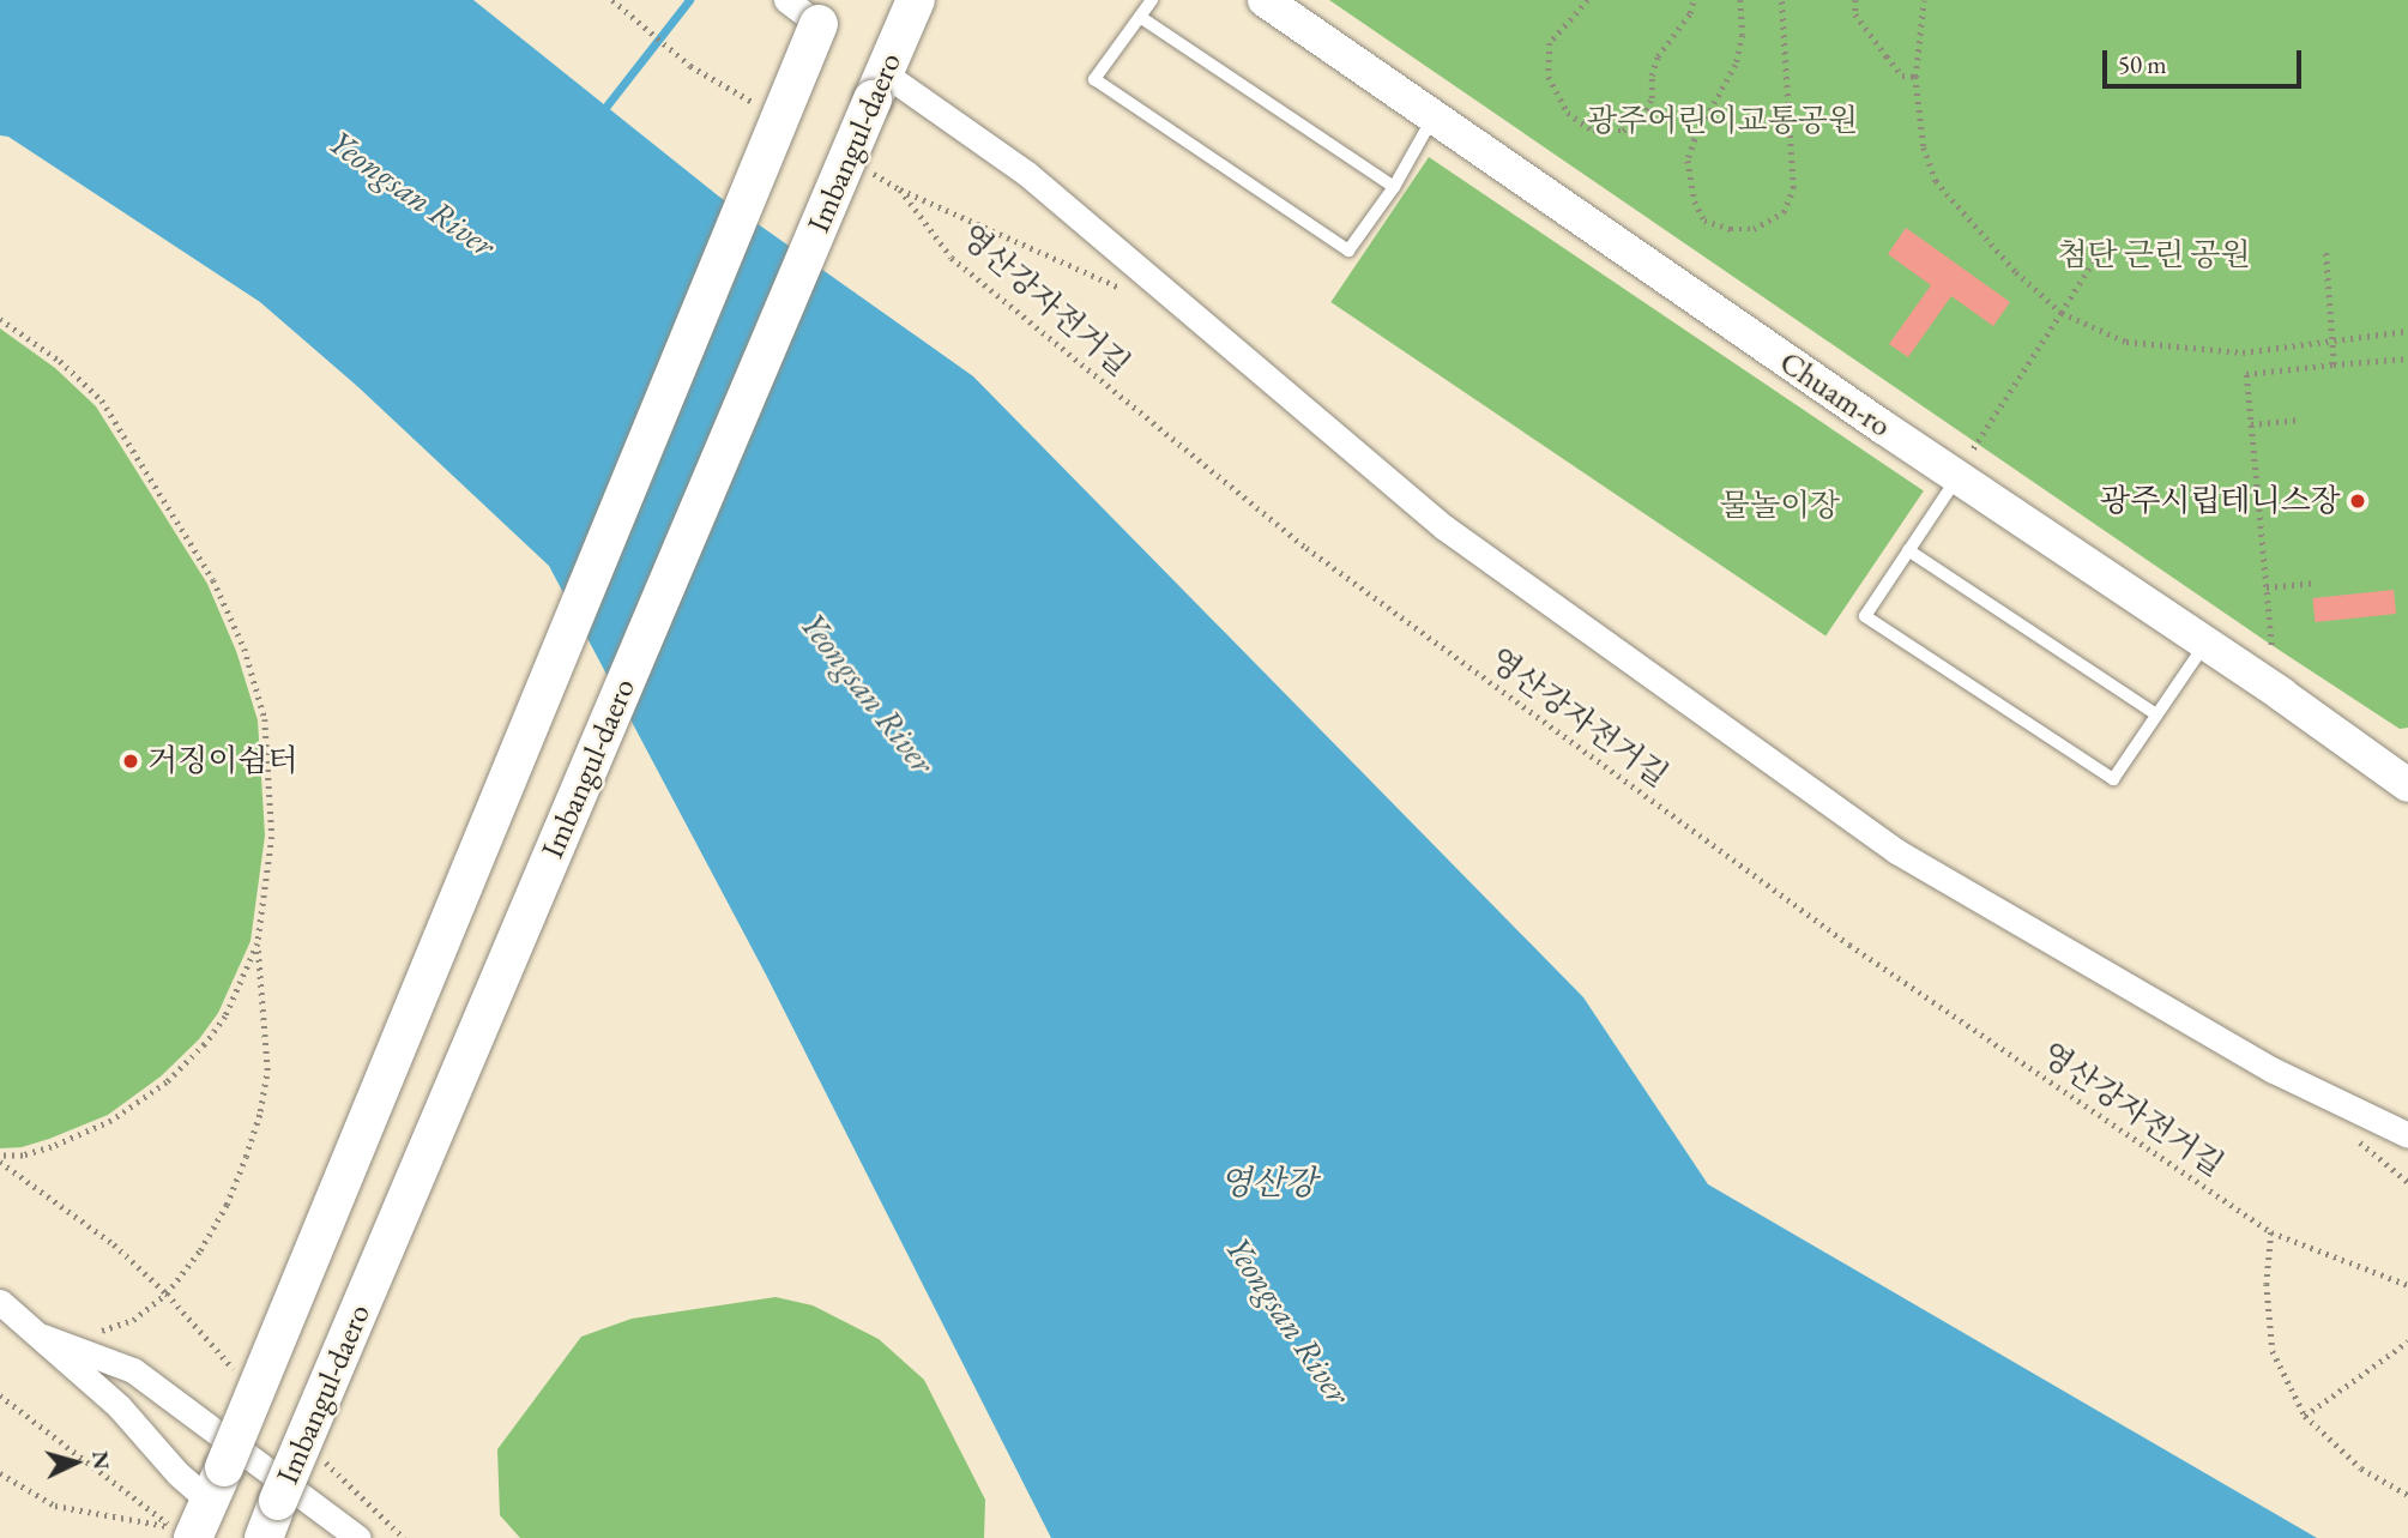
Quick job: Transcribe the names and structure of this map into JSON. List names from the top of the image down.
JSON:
{
  "streets": {
    "main road": ["Imbangul-daero"],
    "street": ["Chuam-ro"],
    "path": ["영산강자전거길"]
  },
  "water": ["Yeongsan River", "영산강"],
  "parks": ["광주어린이교통공원", "첨단 근린 공원", "물놀이장"],
  "places": ["광주시립테니스장", "거징이쉼터"],
  "scale_bar": "50 m",
  "north": "right"
}
